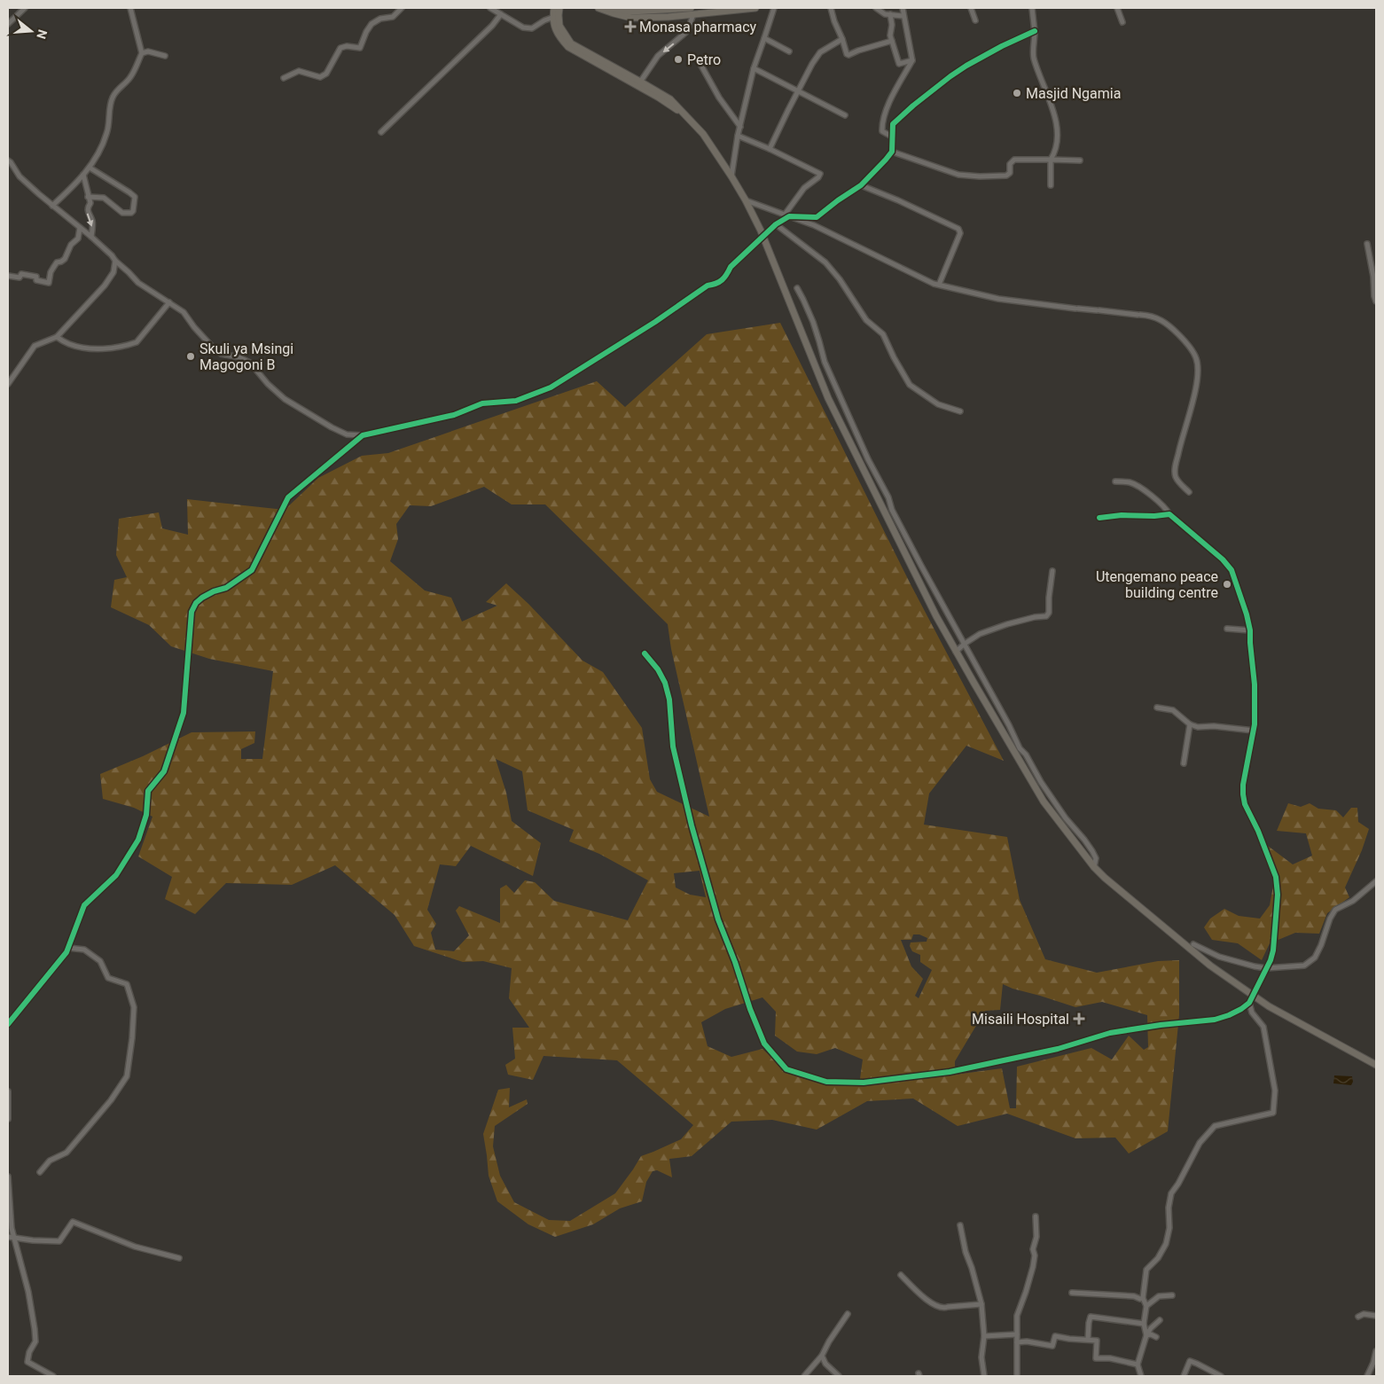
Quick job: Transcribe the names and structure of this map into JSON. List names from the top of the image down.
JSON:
{
  "places": {
    "health": ["Monasa pharmacy", "Misaili Hospital"],
    "other": [
      "Petro",
      "Masjid Ngamia",
      "Skuli ya Msingi Magogoni B",
      "Utengemano peace building centre"
    ]
  },
  "north": "right"
}
